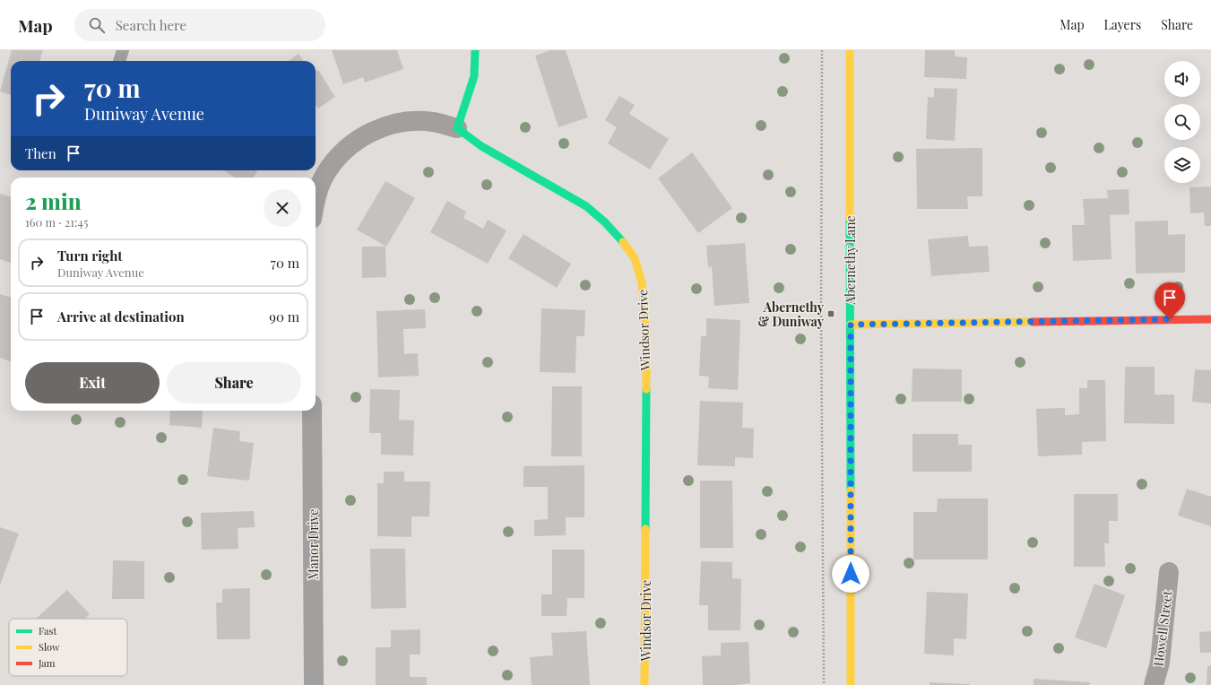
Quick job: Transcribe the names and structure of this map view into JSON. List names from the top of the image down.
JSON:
{
  "streets": {
    "street": [
      "Abernethy Lane",
      "Windsor Drive",
      "Manor Drive",
      "Howell Street"
    ]
  },
  "places": {
    "transit": ["Abernethy & Duniway"]
  },
  "legend": ["Fast", "Slow", "Jam"],
  "page": {
    "header": "Map",
    "search": "Search here",
    "nav": ["Map", "Layers", "Share"],
    "turn": ["70 m", "Duniway Avenue"],
    "then": "Then",
    "heading": ["2 min", "160 m · 21:45"],
    "list": [
      {
        "name": "Turn right",
        "note": "Duniway Avenue",
        "value": "70 m"
      },
      {
        "name": "Arrive at destination",
        "value": "90 m"
      }
    ],
    "buttons": ["Exit", "Share"]
  }
}
